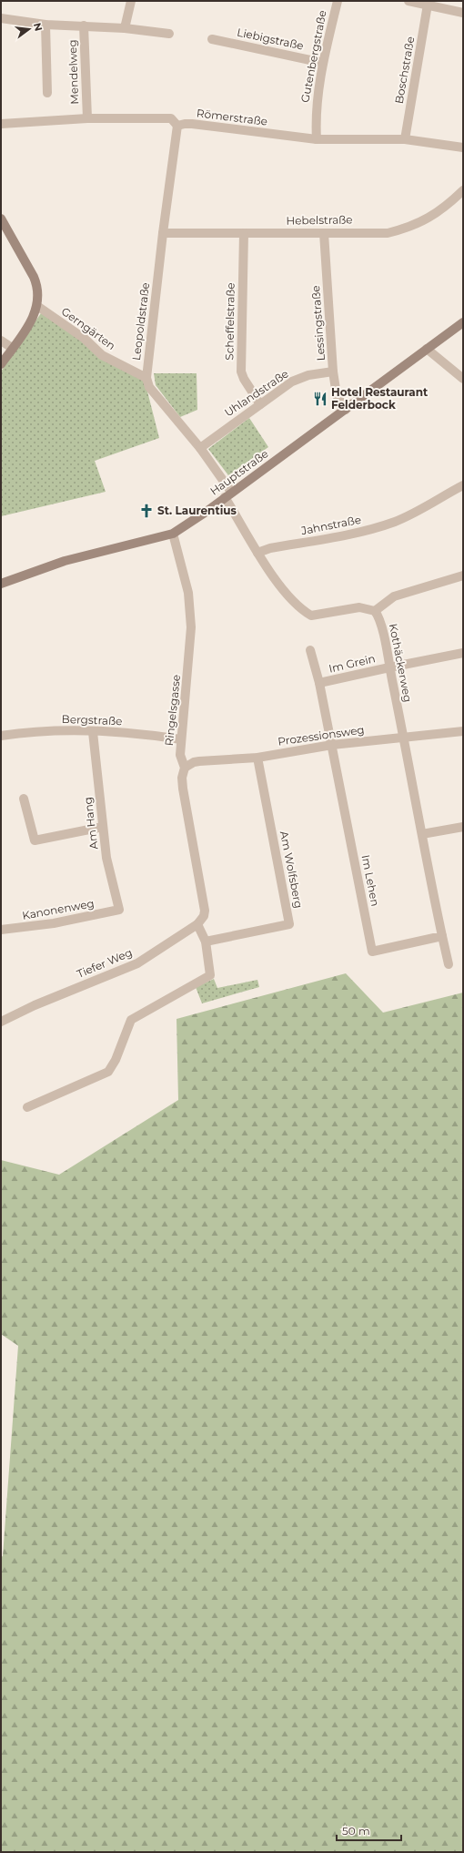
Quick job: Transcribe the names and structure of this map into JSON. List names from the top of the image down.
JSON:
{
  "streets": {
    "main road": ["Hauptstraße"],
    "street": [
      "Liebigstraße",
      "Gutenbergstraße",
      "Boschstraße",
      "Mendelweg",
      "Römerstraße",
      "Hebelstraße",
      "Leopoldstraße",
      "Scheffelstraße",
      "Lessingstraße",
      "Gerngärten",
      "Uhlandstraße",
      "Jahnstraße",
      "Kothäckerweg",
      "Im Grein",
      "Ringelsgasse",
      "Bergstraße",
      "Prozessionsweg",
      "Am Hang",
      "Am Wolfsberg",
      "Im Lehen",
      "Kanonenweg",
      "Tiefer Weg"
    ]
  },
  "crossings": [
    ["Liebigstraße", "Gutenbergstraße"],
    ["Gutenbergstraße", "Römerstraße"],
    ["Boschstraße", "Römerstraße"],
    ["Römerstraße", "Leopoldstraße"],
    ["Hebelstraße", "Leopoldstraße"],
    ["Hebelstraße", "Scheffelstraße"],
    ["Hebelstraße", "Lessingstraße"],
    ["Leopoldstraße", "Gerngärten"],
    ["Scheffelstraße", "Uhlandstraße"],
    ["Lessingstraße", "Uhlandstraße"],
    ["Lessingstraße", "Hauptstraße"],
    ["Hauptstraße", "Ringelsgasse"],
    ["Kothäckerweg", "Im Grein"],
    ["Kothäckerweg", "Prozessionsweg"],
    ["Im Grein", "Prozessionsweg"],
    ["Im Grein", "Im Lehen"],
    ["Ringelsgasse", "Bergstraße"],
    ["Ringelsgasse", "Prozessionsweg"],
    ["Ringelsgasse", "Tiefer Weg"],
    ["Bergstraße", "Am Hang"],
    ["Prozessionsweg", "Am Wolfsberg"],
    ["Prozessionsweg", "Im Lehen"],
    ["Am Hang", "Kanonenweg"]
  ],
  "places": {
    "restaurant": ["Hotel Restaurant Felderbock"],
    "church": ["St. Laurentius"]
  },
  "scale_bar": "50 m",
  "north": "right"
}
